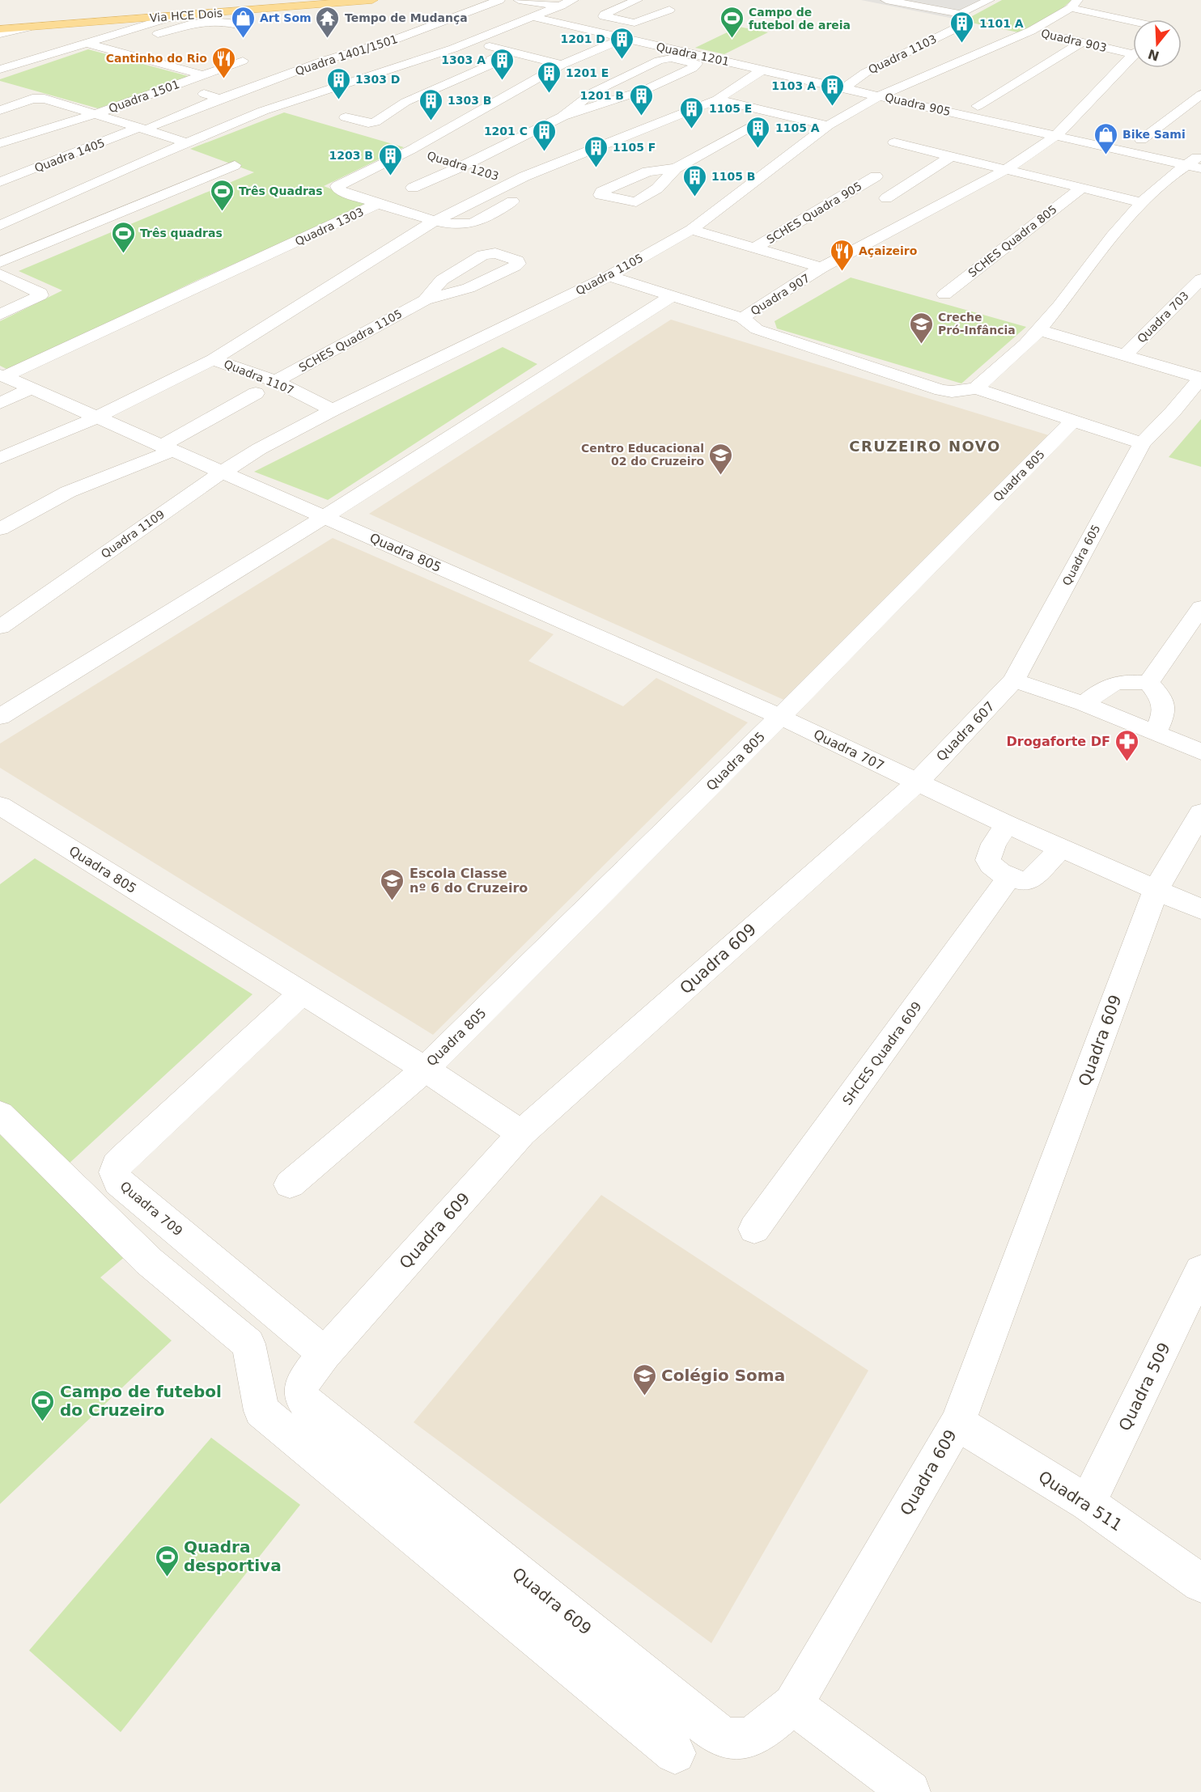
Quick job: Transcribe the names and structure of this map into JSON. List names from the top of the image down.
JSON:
{
  "streets": {
    "main road": ["Via HCE Dois"],
    "street": [
      "Quadra 903",
      "Quadra 1201",
      "Quadra 1103",
      "Quadra 1401/1501",
      "Quadra 1501",
      "Quadra 905",
      "Quadra 1405",
      "Quadra 1203",
      "SCHES Quadra 905",
      "Quadra 1303",
      "SCHES Quadra 805",
      "Quadra 1105",
      "Quadra 907",
      "Quadra 703",
      "SCHES Quadra 1105",
      "Quadra 1107",
      "Quadra 805",
      "Quadra 1109",
      "Quadra 605",
      "Quadra 607",
      "Quadra 707",
      "Quadra 609",
      "SHCES Quadra 609",
      "Quadra 709",
      "Quadra 509",
      "Quadra 511"
    ]
  },
  "crossings": [
    ["Quadra 903", "Quadra 905"],
    ["Quadra 1201", "Quadra 1103"],
    ["Quadra 1201", "Quadra 1303"],
    ["Quadra 1103", "Quadra 905"],
    ["Quadra 1401/1501", "Quadra 1405"],
    ["Quadra 1501", "Quadra 1405"],
    ["Quadra 1203", "Quadra 1303"],
    ["SCHES Quadra 905", "Quadra 907"],
    ["Quadra 1105", "Quadra 907"],
    ["Quadra 1105", "Quadra 1107"],
    ["Quadra 703", "Quadra 605"],
    ["SCHES Quadra 1105", "Quadra 1107"],
    ["Quadra 805", "Quadra 1109"],
    ["Quadra 805", "Quadra 707"],
    ["Quadra 805", "Quadra 709"],
    ["Quadra 605", "Quadra 607"],
    ["Quadra 607", "Quadra 707"],
    ["Quadra 607", "Quadra 609"],
    ["Quadra 707", "Quadra 609"],
    ["Quadra 609", "Quadra 709"],
    ["Quadra 609", "Quadra 511"],
    ["Quadra 509", "Quadra 511"]
  ],
  "districts": ["CRUZEIRO NOVO"],
  "places": {
    "shop": ["Art Som", "Bike Sami"],
    "temple": ["Tempo de Mudança"],
    "sports": [
      "Campo de futebol de areia",
      "Três Quadras",
      "Três quadras",
      "Campo de futebol do Cruzeiro",
      "Quadra desportiva"
    ],
    "building": [
      "1101 A",
      "1201 D",
      "1303 A",
      "1201 E",
      "1303 D",
      "1103 A",
      "1201 B",
      "1303 B",
      "1105 E",
      "1105 A",
      "1201 C",
      "1105 F",
      "1203 B",
      "1105 B"
    ],
    "restaurant": ["Cantinho do Rio", "Açaizeiro"],
    "school or university": [
      "Creche Pró-Infância",
      "Centro Educacional 02 do Cruzeiro",
      "Escola Classe nº 6 do Cruzeiro",
      "Colégio Soma"
    ],
    "pharmacy": ["Drogaforte DF"]
  },
  "north": "bottom"
}
